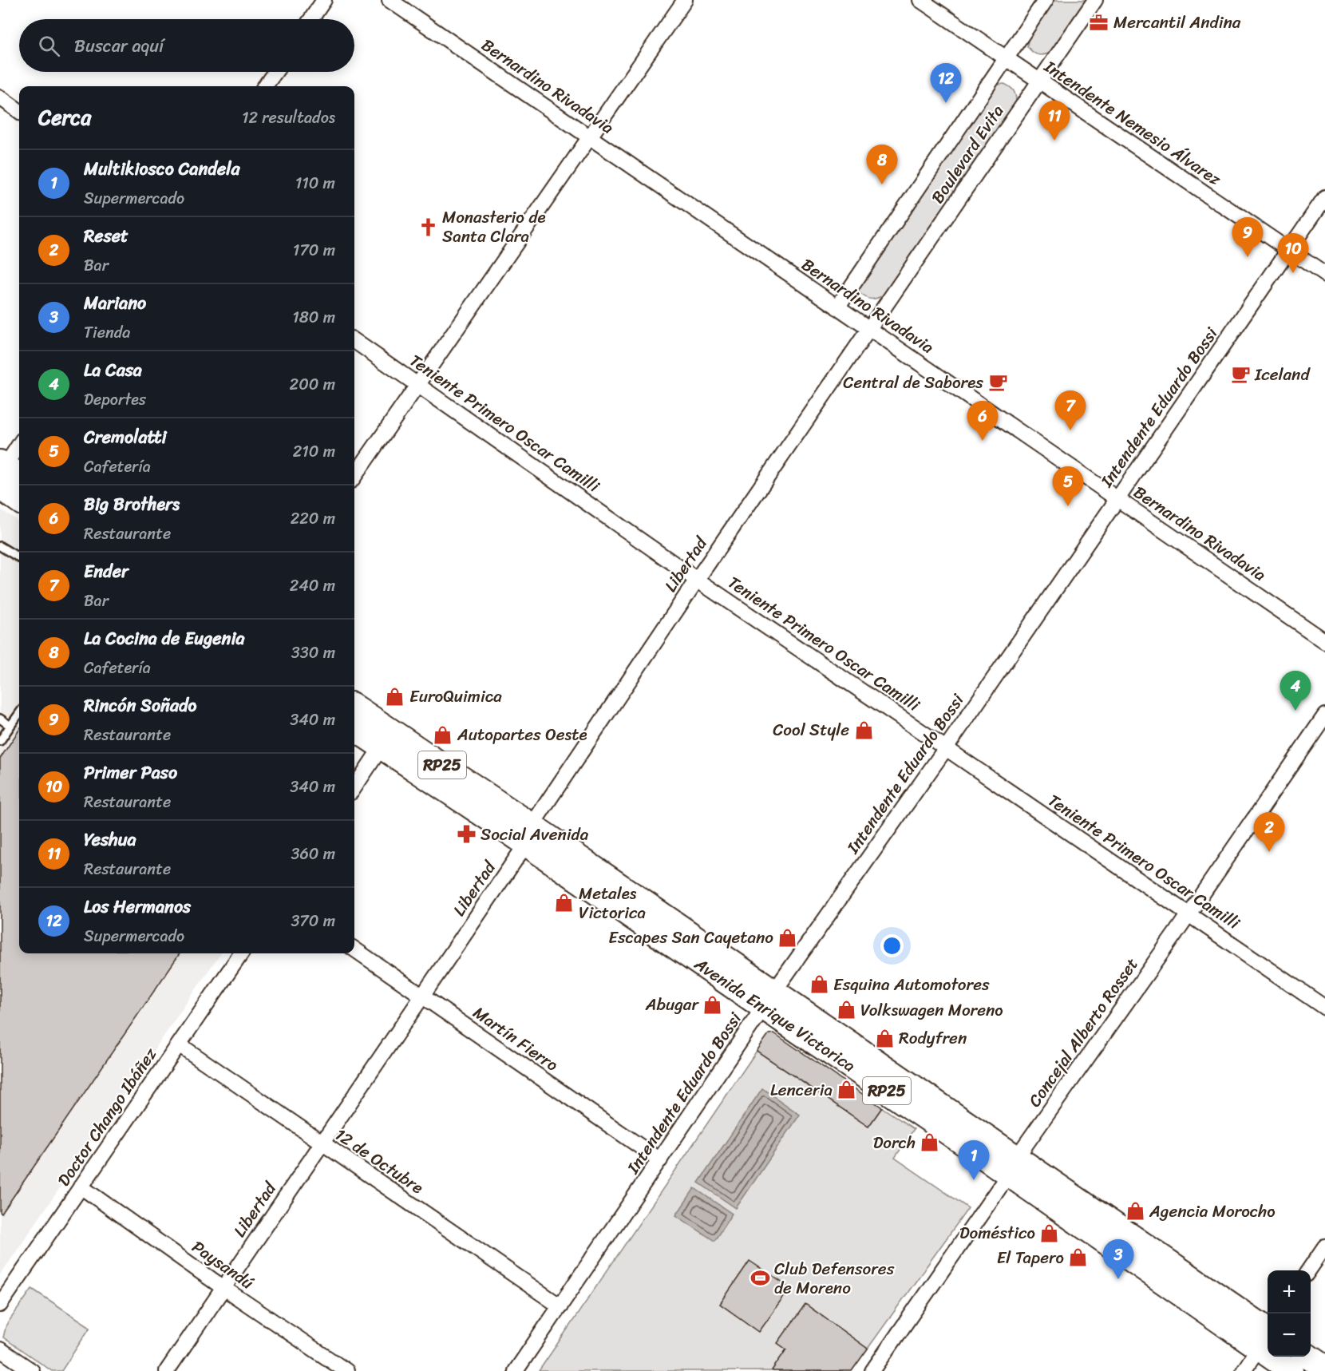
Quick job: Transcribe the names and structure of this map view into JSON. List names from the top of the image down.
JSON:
{
  "streets": {
    "main road": ["RP25", "Avenida Enrique Victorica"],
    "street": [
      "Bernardino Rivadavia",
      "Intendente Nemesio Álvarez",
      "Boulevard Evita",
      "Intendente Eduardo Bossi",
      "Teniente Primero Oscar Camilli",
      "Libertad",
      "Concejal Alberto Rosset",
      "Martín Fierro",
      "Doctor Chango Ibáñez",
      "12 de Octubre",
      "Paysandú"
    ]
  },
  "crossings": [
    ["Bernardino Rivadavia", "Boulevard Evita"],
    ["Bernardino Rivadavia", "Intendente Eduardo Bossi"],
    ["Bernardino Rivadavia", "Libertad"],
    ["Intendente Nemesio Álvarez", "Boulevard Evita"],
    ["Intendente Nemesio Álvarez", "Intendente Eduardo Bossi"],
    ["Boulevard Evita", "Libertad"],
    ["Intendente Eduardo Bossi", "Teniente Primero Oscar Camilli"],
    ["Intendente Eduardo Bossi", "Avenida Enrique Victorica"],
    ["Intendente Eduardo Bossi", "Martín Fierro"],
    ["Intendente Eduardo Bossi", "12 de Octubre"],
    ["Teniente Primero Oscar Camilli", "Libertad"],
    ["Teniente Primero Oscar Camilli", "Concejal Alberto Rosset"],
    ["Libertad", "Avenida Enrique Victorica"],
    ["Libertad", "Martín Fierro"],
    ["Libertad", "12 de Octubre"],
    ["Libertad", "Paysandú"],
    ["Avenida Enrique Victorica", "Concejal Alberto Rosset"],
    ["Doctor Chango Ibáñez", "12 de Octubre"],
    ["Doctor Chango Ibáñez", "Paysandú"]
  ],
  "places": {
    "office": ["Mercantil Andina"],
    "church": ["Monasterio de Santa Clara"],
    "cafe": ["Iceland", "Central de Sabores"],
    "shop": [
      "EuroQuimica",
      "Cool Style",
      "Autopartes Oeste",
      "Metales Victorica",
      "Escapes San Cayetano",
      "Esquina Automotores",
      "Abugar",
      "Volkswagen Moreno",
      "Rodyfren",
      "Lenceria",
      "Dorch",
      "Agencia Morocho",
      "Doméstico",
      "El Tapero"
    ],
    "pharmacy": ["Social Avenida"],
    "sports": ["Club Defensores de Moreno"]
  },
  "page": {
    "search": "Buscar aquí",
    "pins": [
      "12",
      "11",
      "8",
      "9",
      "10",
      "7",
      "6",
      "5",
      "4",
      "2",
      "1",
      "3"
    ],
    "heading": ["Cerca", "12 resultados"],
    "list": [
      {
        "mark": "1",
        "name": "Multikiosco Candela",
        "note": "Supermercado",
        "value": "110 m"
      },
      {
        "mark": "2",
        "name": "Reset",
        "note": "Bar",
        "value": "170 m"
      },
      {
        "mark": "3",
        "name": "Mariano",
        "note": "Tienda",
        "value": "180 m"
      },
      {
        "mark": "4",
        "name": "La Casa",
        "note": "Deportes",
        "value": "200 m"
      },
      {
        "mark": "5",
        "name": "Cremolatti",
        "note": "Cafetería",
        "value": "210 m"
      },
      {
        "mark": "6",
        "name": "Big Brothers",
        "note": "Restaurante",
        "value": "220 m"
      },
      {
        "mark": "7",
        "name": "Ender",
        "note": "Bar",
        "value": "240 m"
      },
      {
        "mark": "8",
        "name": "La Cocina de Eugenia",
        "note": "Cafetería",
        "value": "330 m"
      },
      {
        "mark": "9",
        "name": "Rincón Soñado",
        "note": "Restaurante",
        "value": "340 m"
      },
      {
        "mark": "10",
        "name": "Primer Paso",
        "note": "Restaurante",
        "value": "340 m"
      },
      {
        "mark": "11",
        "name": "Yeshua",
        "note": "Restaurante",
        "value": "360 m"
      },
      {
        "mark": "12",
        "name": "Los Hermanos",
        "note": "Supermercado",
        "value": "370 m"
      }
    ],
    "map_buttons": ["+", "−"]
  }
}
